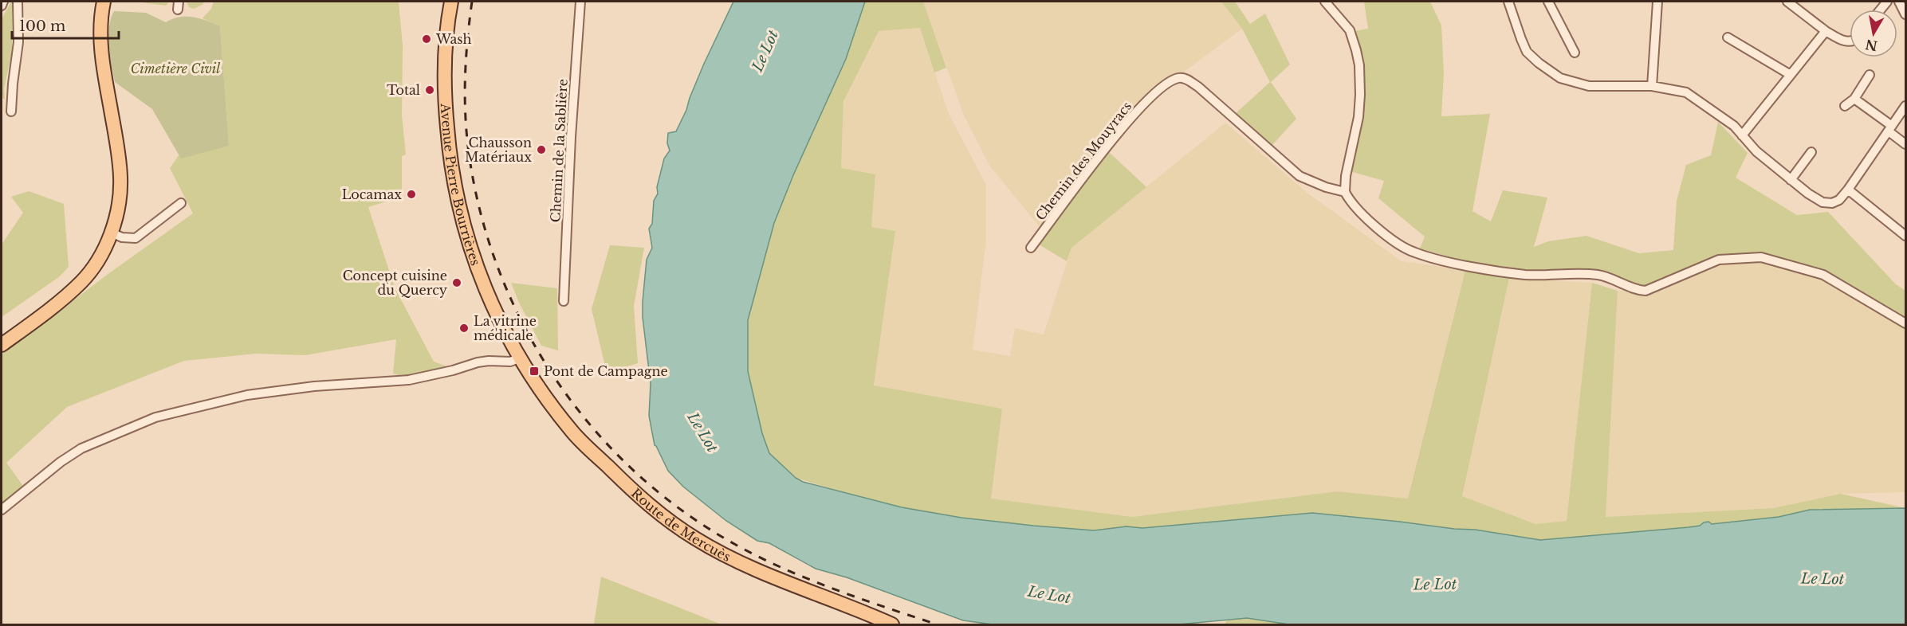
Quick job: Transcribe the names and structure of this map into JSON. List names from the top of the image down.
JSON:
{
  "streets": {
    "main road": ["Avenue Pierre Bourrières", "Route de Mercuès"],
    "street": ["Chemin de la Sablière", "Chemin des Mouyracs"]
  },
  "crossings": [
    ["Avenue Pierre Bourrières", "Route de Mercuès"]
  ],
  "water": ["Le Lot"],
  "parks": ["Cimetière Civil"],
  "places": {
    "other": [
      "Wash",
      "Total",
      "Chausson Matériaux",
      "Locamax",
      "Concept cuisine du Quercy",
      "La vitrine médicale"
    ],
    "transit": ["Pont de Campagne"]
  },
  "scale_bar": "100 m",
  "north": "bottom"
}
